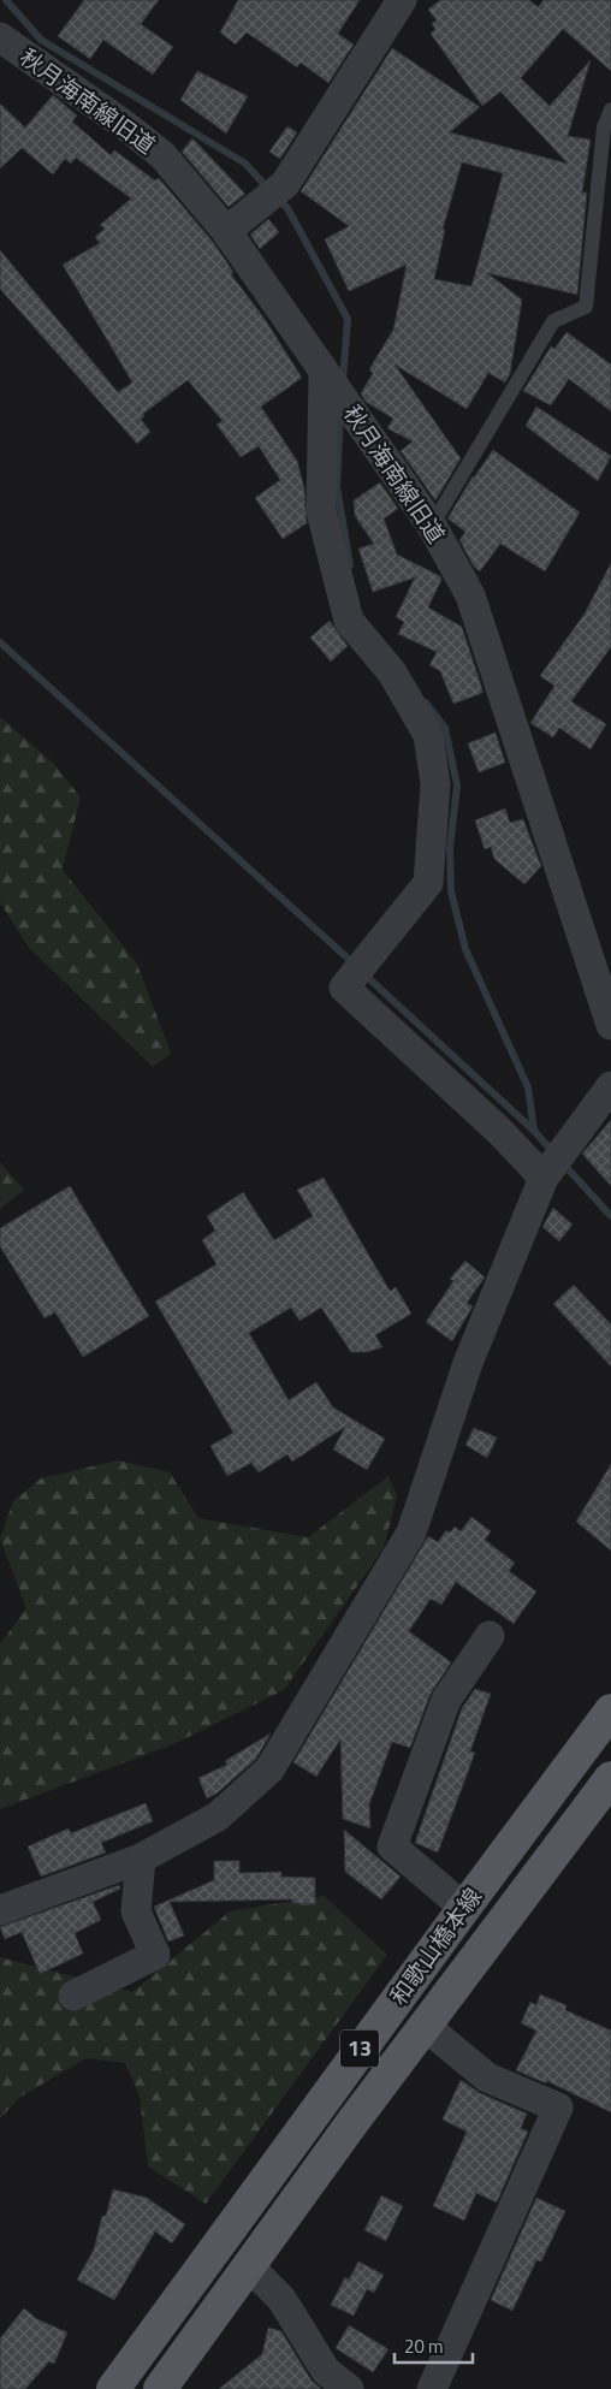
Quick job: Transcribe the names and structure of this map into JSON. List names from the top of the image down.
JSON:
{
  "streets": {
    "main road": ["和歌山橋本線", "13"],
    "street": ["秋月海南線旧道"]
  },
  "scale_bar": "20 m"
}
